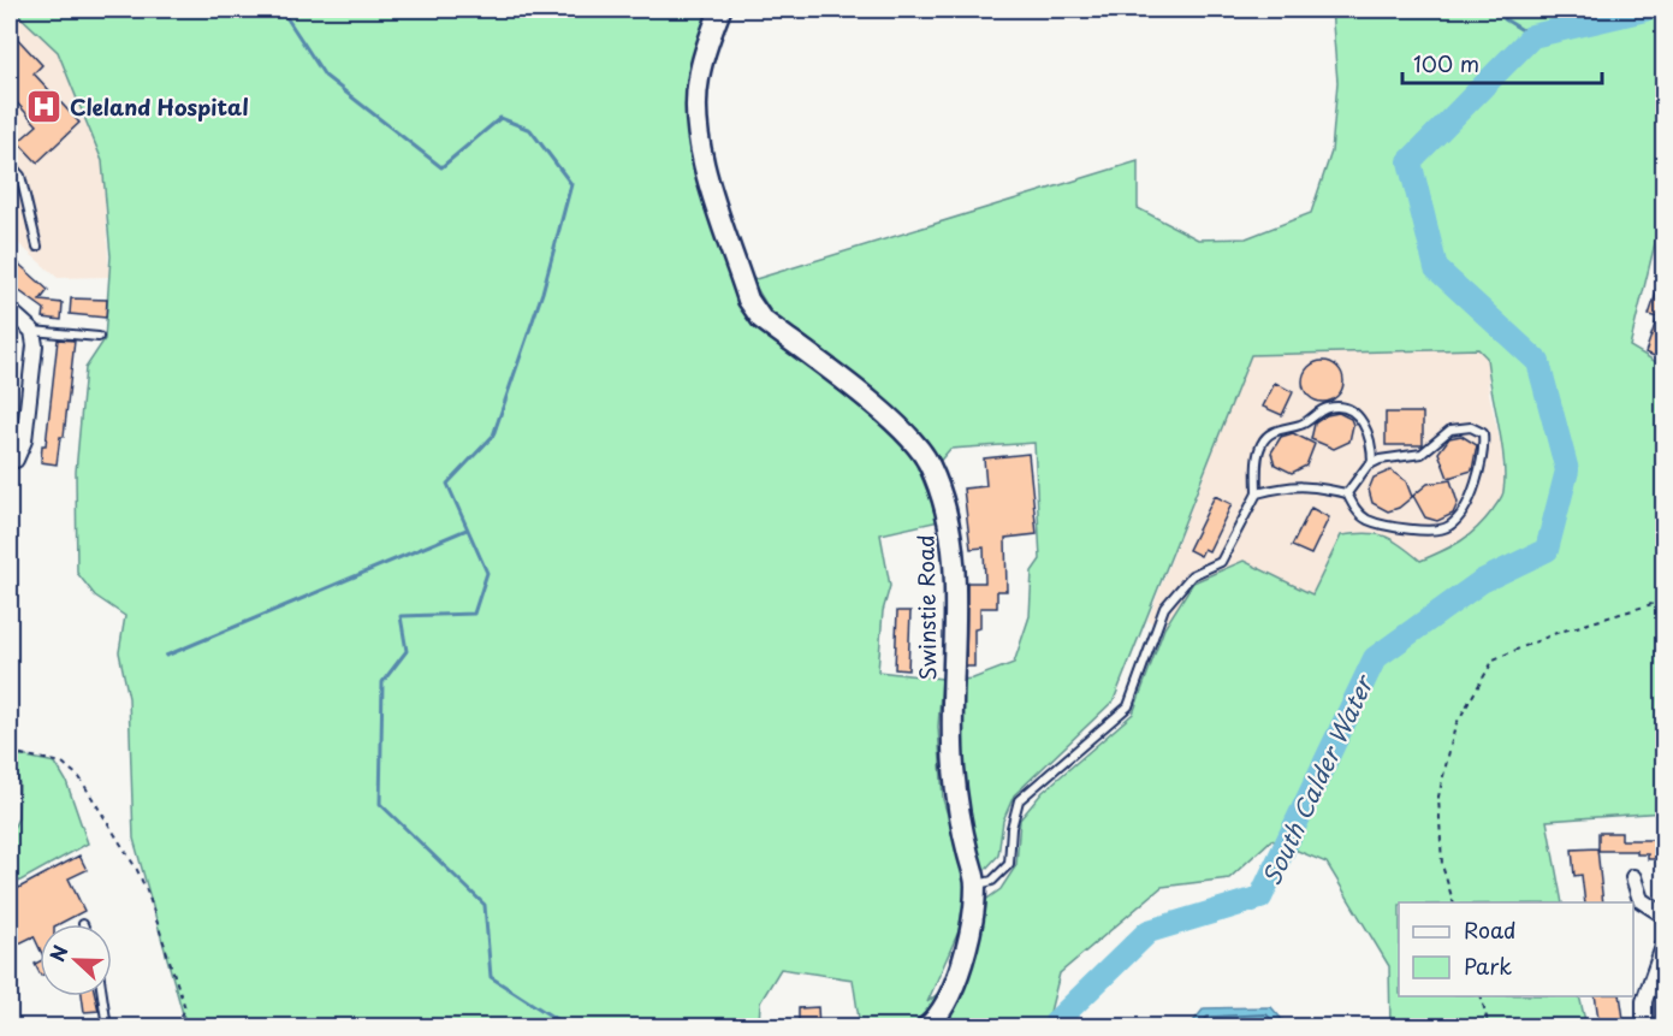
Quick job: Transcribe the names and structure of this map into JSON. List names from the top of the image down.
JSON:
{
  "streets": {
    "street": ["Swinstie Road"]
  },
  "water": ["South Calder Water"],
  "places": {
    "hospital": ["Cleland Hospital"]
  },
  "legend": ["Road", "Park"],
  "scale_bar": "100 m",
  "north": "left"
}
